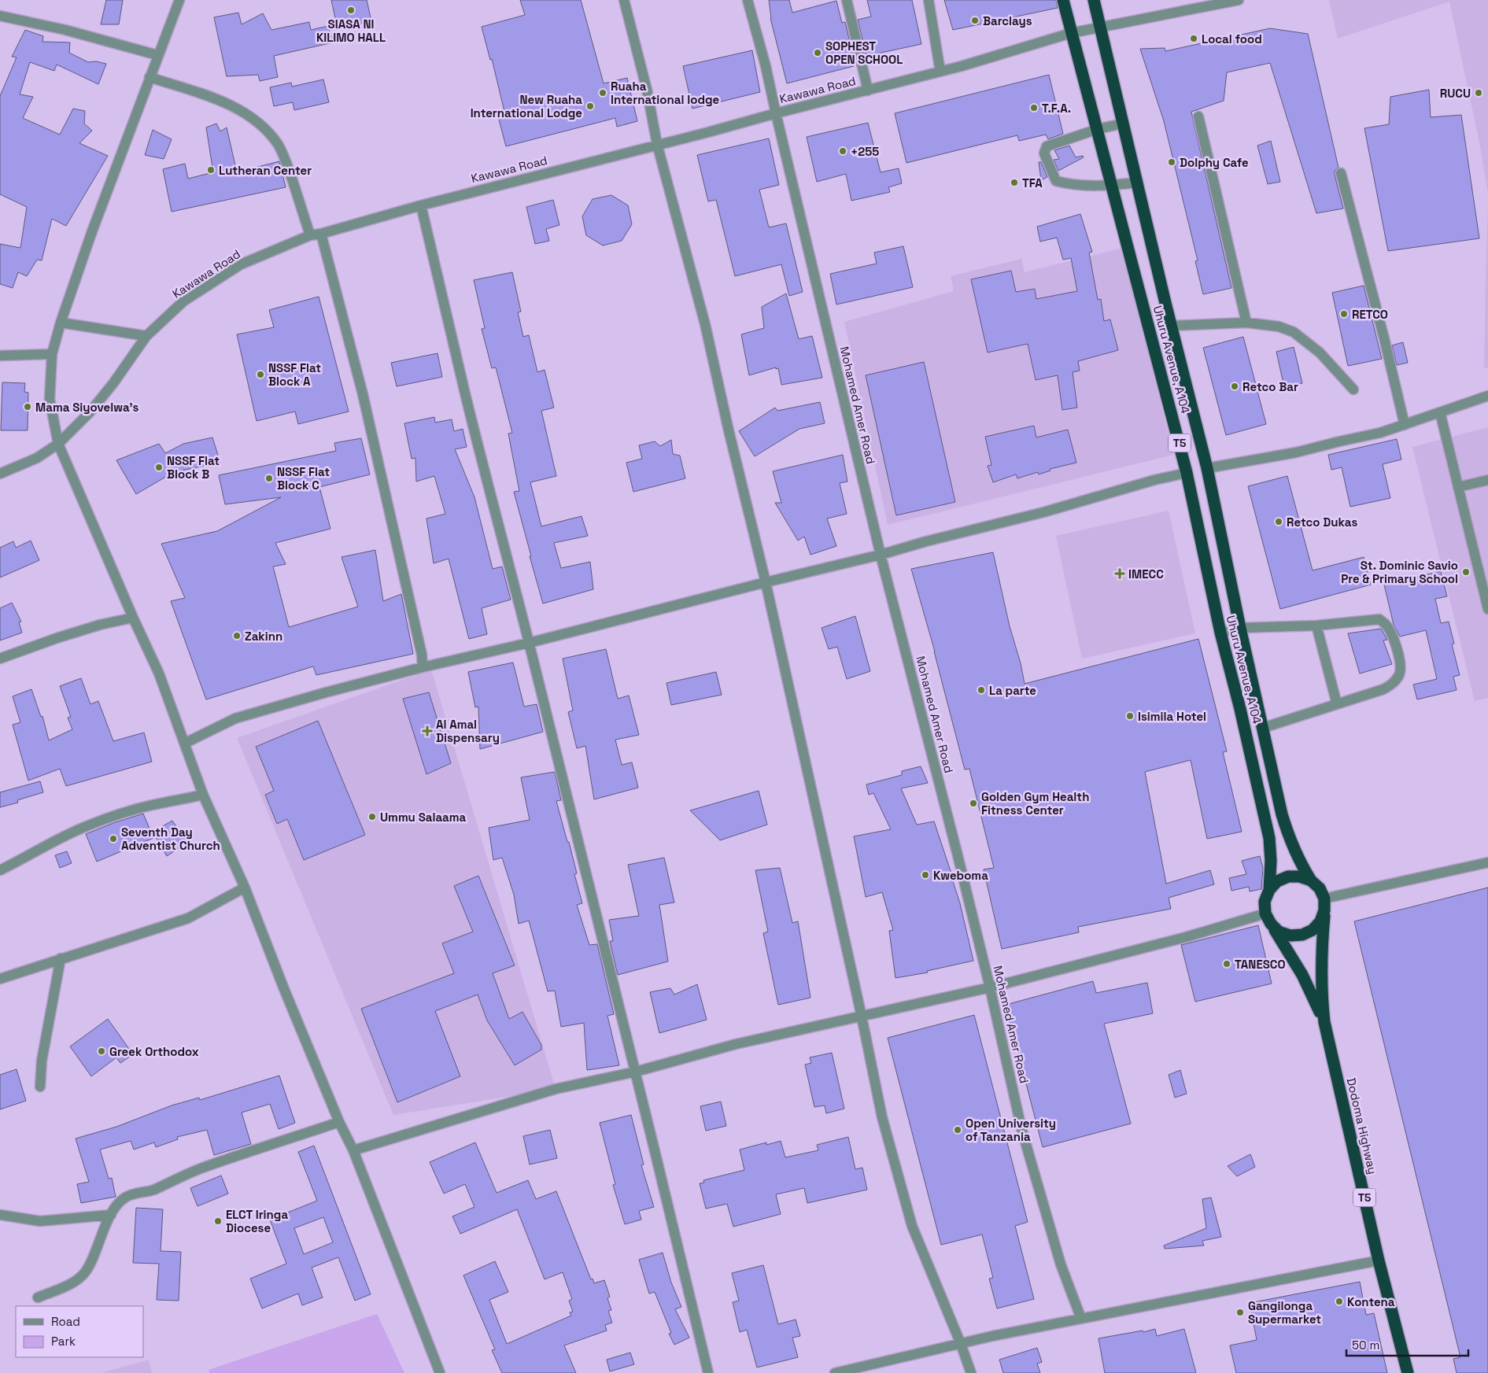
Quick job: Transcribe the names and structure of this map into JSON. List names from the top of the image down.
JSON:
{
  "streets": {
    "highway": ["Uhuru Avenue, A104", "T5", "Dodoma Highway"],
    "street": ["Kawawa Road", "Mohamed Amer Road"]
  },
  "crossings": [
    ["Kawawa Road", "Uhuru Avenue, A104"],
    ["Kawawa Road", "Mohamed Amer Road"],
    ["Uhuru Avenue, A104", "T5"],
    ["T5", "Dodoma Highway"]
  ],
  "places": {
    "other": [
      "SIASA NI KILIMO HALL",
      "Barclays",
      "Local food",
      "SOPHEST OPEN SCHOOL",
      "Ruaha International lodge",
      "RUCU",
      "New Ruaha International Lodge",
      "T.F.A.",
      "+255",
      "Dolphy Cafe",
      "Lutheran Center",
      "TFA",
      "RETCO",
      "NSSF Flat Block A",
      "Retco Bar",
      "Mama Siyovelwa's",
      "NSSF Flat Block B",
      "NSSF Flat Block C",
      "Retco Dukas",
      "St. Dominic Savio Pre & Primary School",
      "Zakinn",
      "La parte",
      "Isimila Hotel",
      "Golden Gym Health Fitness Center",
      "Ummu Salaama",
      "Seventh Day Adventist Church",
      "Kweboma",
      "TANESCO",
      "Greek Orthodox",
      "Open University of Tanzania",
      "ELCT Iringa Diocese",
      "Kontena",
      "Gangilonga Supermarket"
    ],
    "health": ["IMECC", "Al Amal Dispensary"]
  },
  "legend": ["Road", "Park"],
  "scale_bar": "50 m"
}
